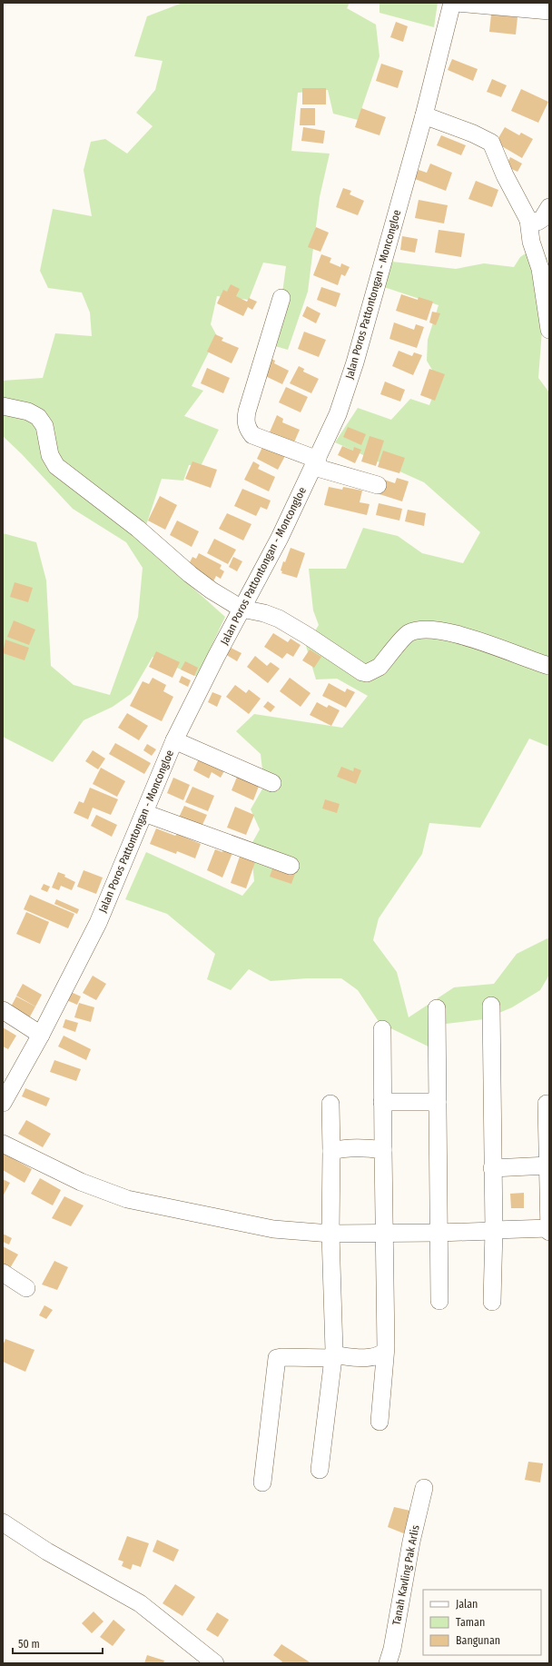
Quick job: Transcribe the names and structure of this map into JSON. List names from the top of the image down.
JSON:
{
  "streets": {
    "street": ["Jalan Poros Pattontongan - Moncongloe", "Tanah Kavling Pak Arlis"]
  },
  "legend": ["Jalan", "Taman", "Bangunan"],
  "scale_bar": "50 m"
}
